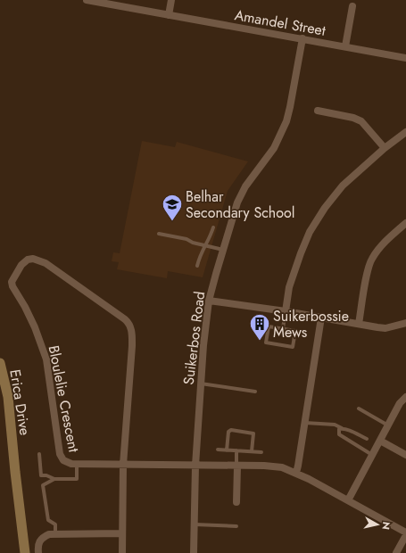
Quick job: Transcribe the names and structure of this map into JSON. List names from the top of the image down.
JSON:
{
  "streets": {
    "main road": ["Erica Drive"],
    "street": ["Amandel Street", "Suikerbos Road", "Bloulelie Crescent"]
  },
  "crossings": [
    ["Amandel Street", "Suikerbos Road"],
    ["Suikerbos Road", "Bloulelie Crescent"]
  ],
  "places": {
    "school or university": ["Belhar Secondary School"],
    "building": ["Suikerbossie Mews"]
  },
  "north": "right"
}
